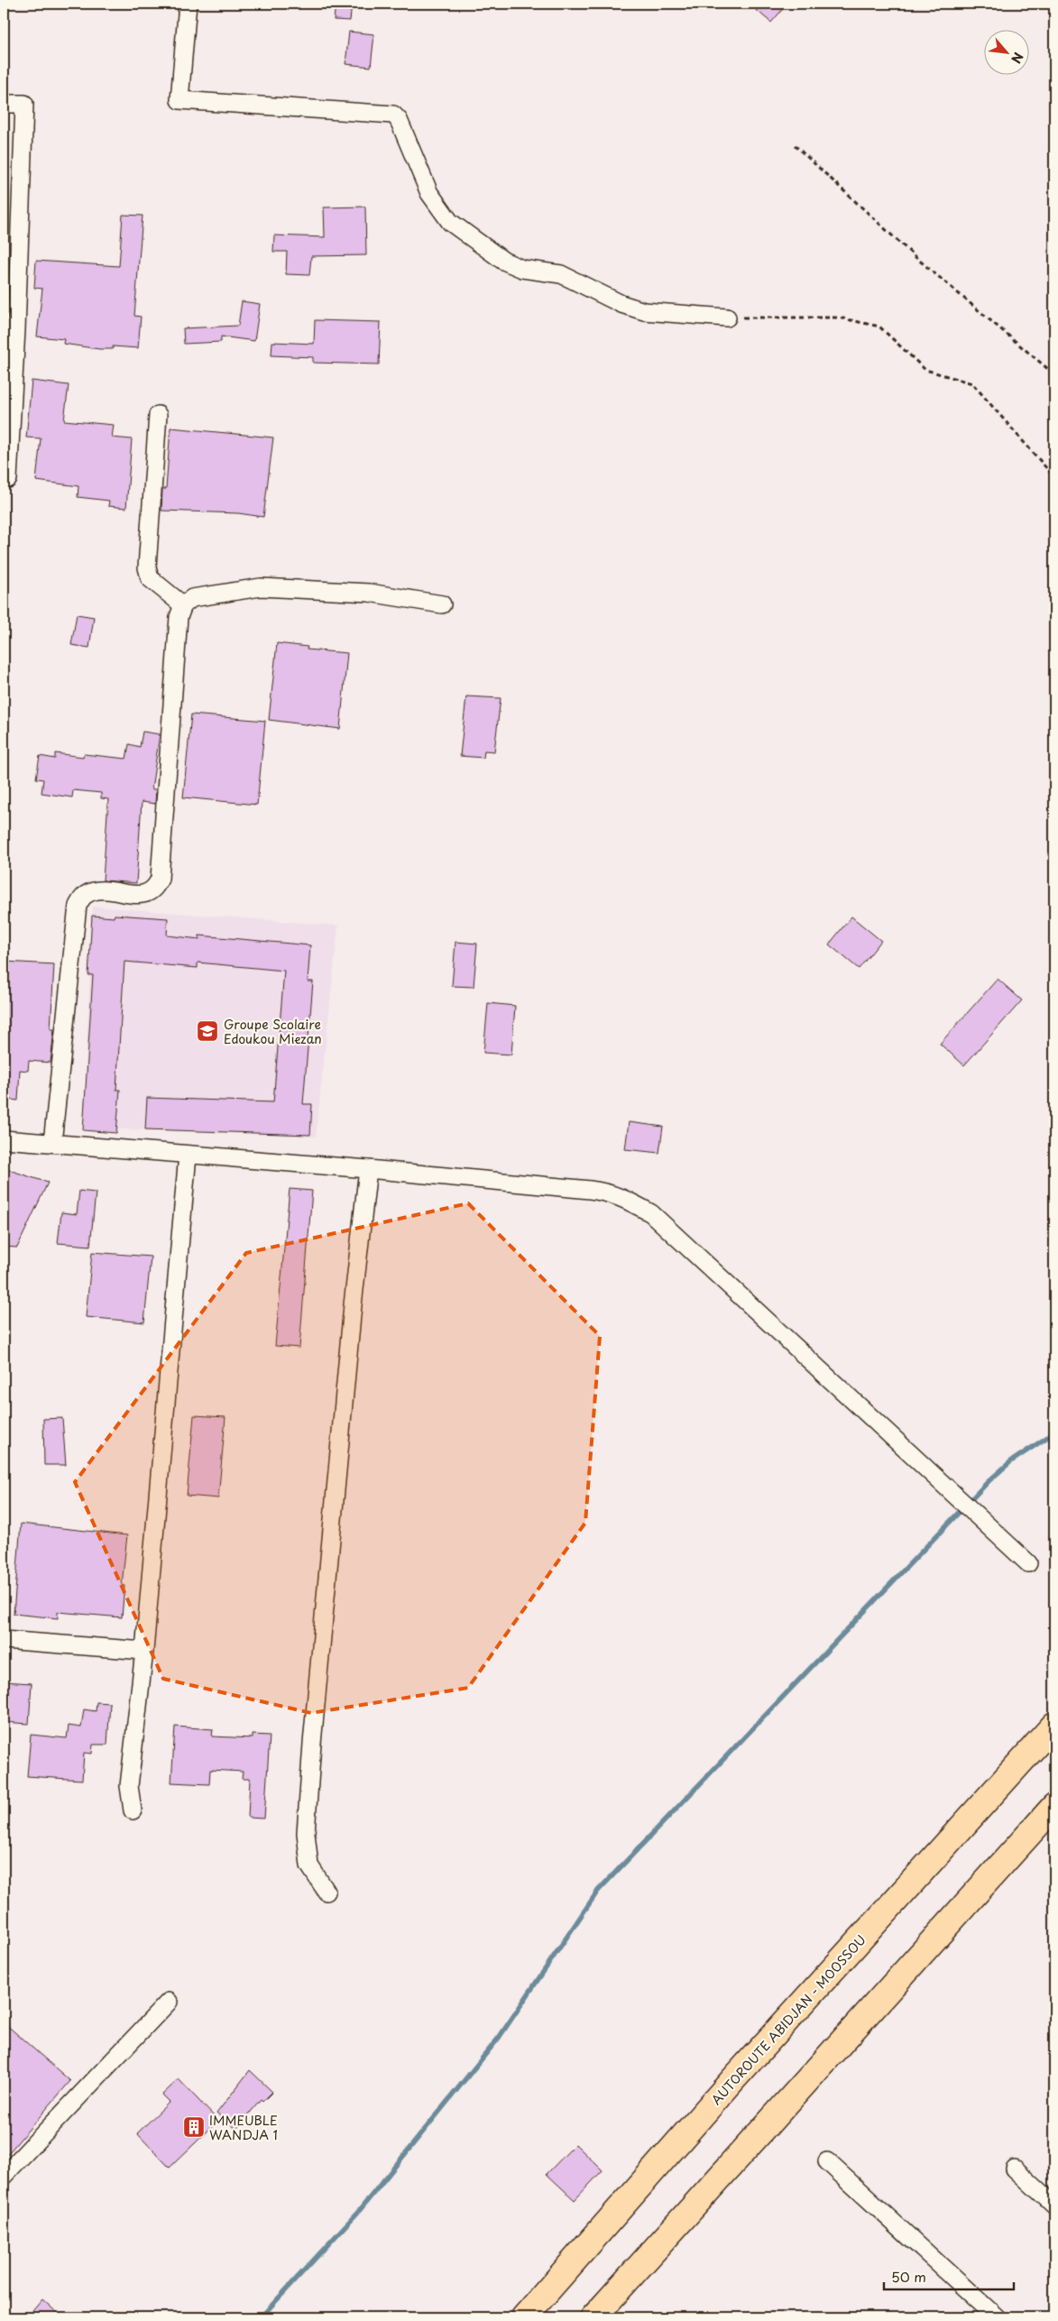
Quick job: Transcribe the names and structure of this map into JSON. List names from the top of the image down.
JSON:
{
  "streets": {
    "highway": ["AUTOROUTE ABIDJAN - MOOSSOU"]
  },
  "places": {
    "school or university": ["Groupe Scolaire Edoukou Miezan"],
    "building": ["IMMEUBLE WANDJA 1"]
  },
  "scale_bar": "50 m",
  "north": "bottom right"
}
